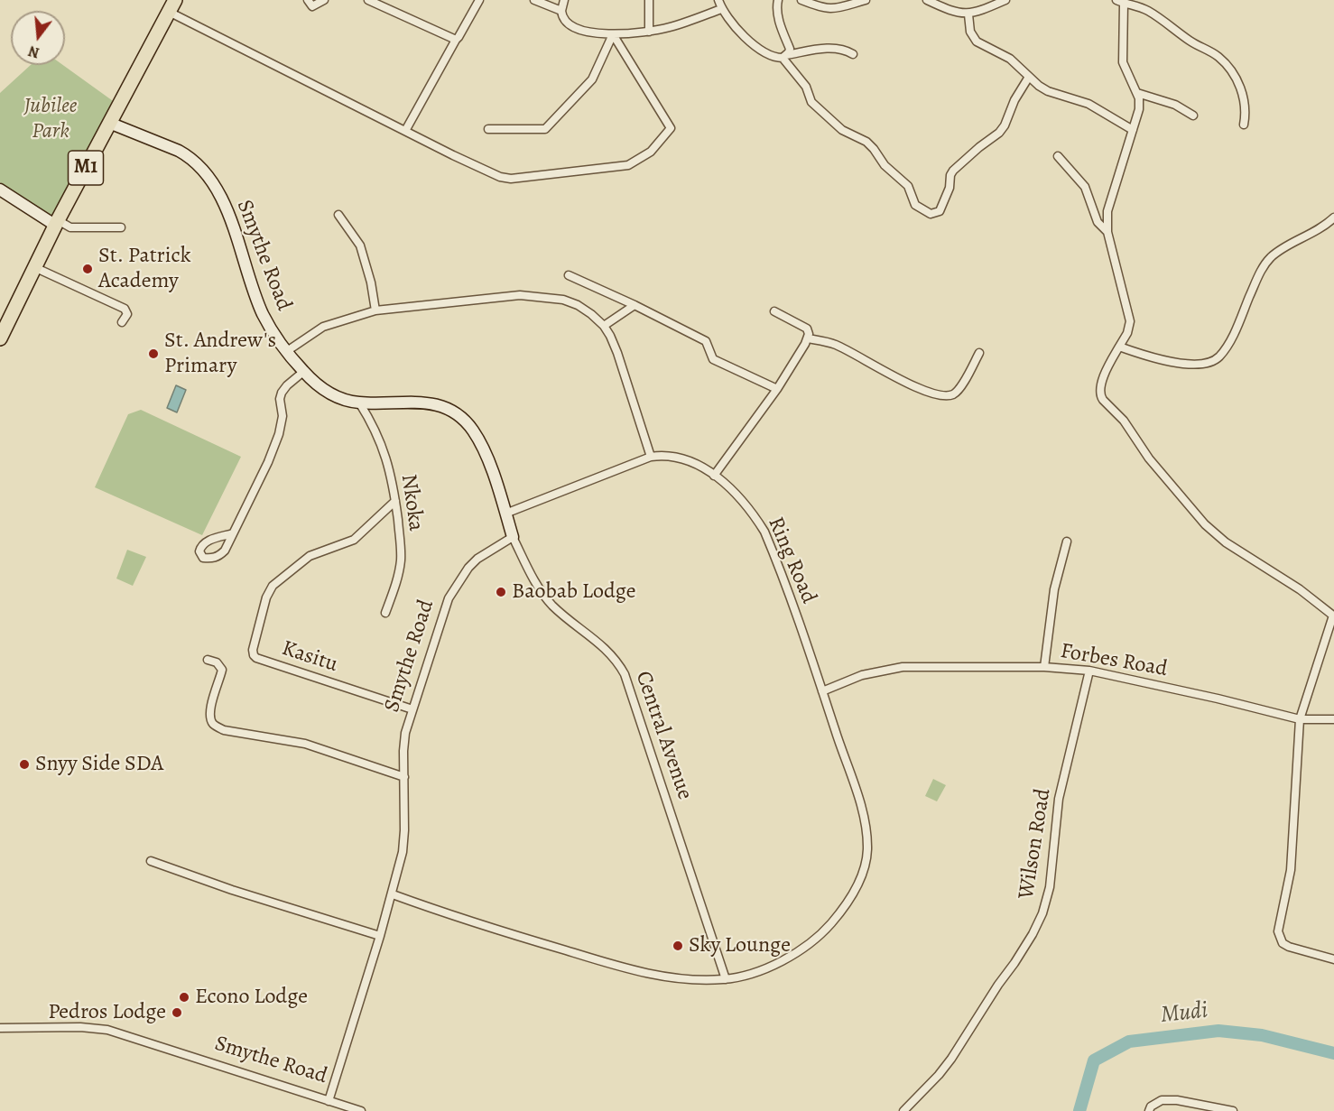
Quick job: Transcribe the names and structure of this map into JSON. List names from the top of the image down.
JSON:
{
  "streets": {
    "highway": ["M1"],
    "street": [
      "Smythe Road",
      "Nkoka",
      "Ring Road",
      "Kasitu",
      "Forbes Road",
      "Central Avenue",
      "Wilson Road"
    ]
  },
  "crossings": [
    ["M1", "Smythe Road"],
    ["Smythe Road", "Nkoka"],
    ["Smythe Road", "Ring Road"],
    ["Smythe Road", "Kasitu"],
    ["Smythe Road", "Central Avenue"],
    ["Nkoka", "Kasitu"],
    ["Ring Road", "Forbes Road"],
    ["Ring Road", "Central Avenue"],
    ["Forbes Road", "Wilson Road"]
  ],
  "water": ["Mudi"],
  "parks": ["Jubilee Park"],
  "places": [
    "St. Patrick Academy",
    "St. Andrew's Primary",
    "Baobab Lodge",
    "Snyy Side SDA",
    "Sky Lounge",
    "Econo Lodge",
    "Pedros Lodge"
  ],
  "north": "bottom"
}
